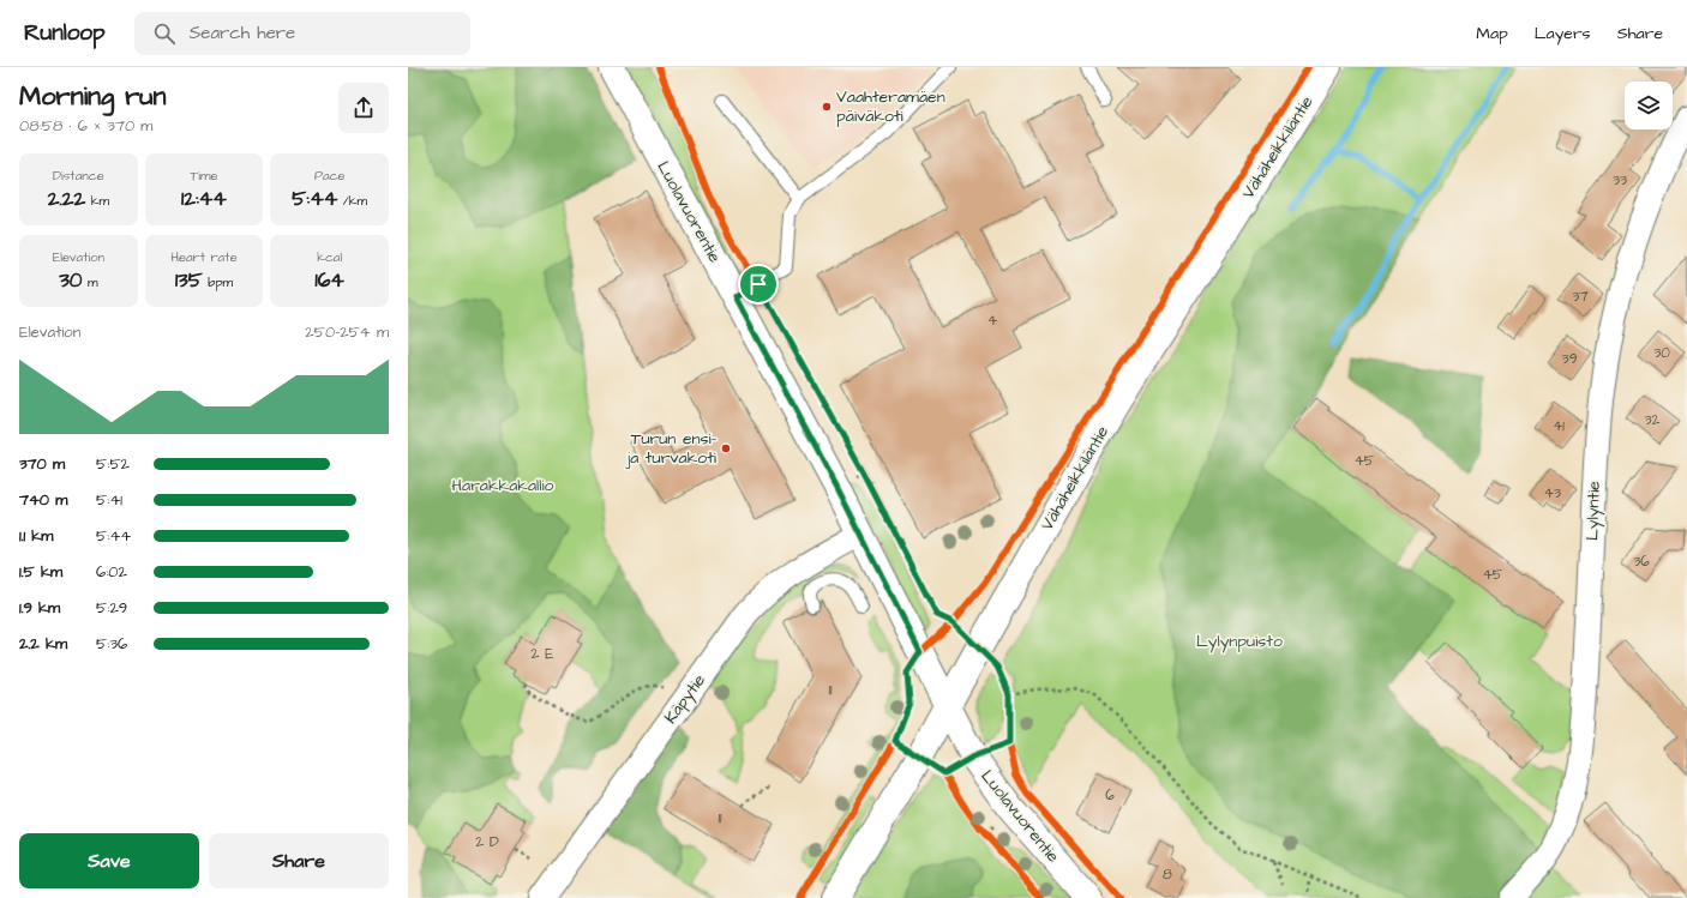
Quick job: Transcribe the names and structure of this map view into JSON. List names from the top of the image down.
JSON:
{
  "streets": {
    "street": [
      "Vähäheikkiläntie",
      "Luolavuorentie",
      "Lylyntie",
      "Käpytie"
    ]
  },
  "crossings": [
    ["Vähäheikkiläntie", "Luolavuorentie"],
    ["Luolavuorentie", "Käpytie"]
  ],
  "parks": ["Harakkakallio", "Lylynpuisto"],
  "places": ["Vaahteramäen päiväkoti", "Turun ensi- ja turvakoti"],
  "house_numbers": [
    "33",
    "37",
    "4",
    "30",
    "39",
    "32",
    "41",
    "45",
    "43",
    "36",
    "45",
    "2 E",
    "11",
    "6",
    "11",
    "2 D",
    "8"
  ],
  "page": {
    "header": "Runloop",
    "search": "Search here",
    "nav": ["Map", "Layers", "Share"],
    "heading": ["Morning run", "08:58 · 6 × 370 m"],
    "stats": [
      ["Distance", "2.22 km"],
      ["Time", "12:44"],
      ["Pace", "5:44 /km"],
      ["Elevation", "30 m"],
      ["Heart rate", "135 bpm"],
      ["kcal", "164"]
    ],
    "chart": ["Elevation", "250–254 m"],
    "list": [
      {
        "name": "370 m",
        "note": "5:52"
      },
      {
        "name": "740 m",
        "note": "5:41"
      },
      {
        "name": "1.1 km",
        "note": "5:44"
      },
      {
        "name": "1.5 km",
        "note": "6:02"
      },
      {
        "name": "1.9 km",
        "note": "5:29"
      },
      {
        "name": "2.2 km",
        "note": "5:36"
      }
    ],
    "buttons": ["Save", "Share"]
  }
}
